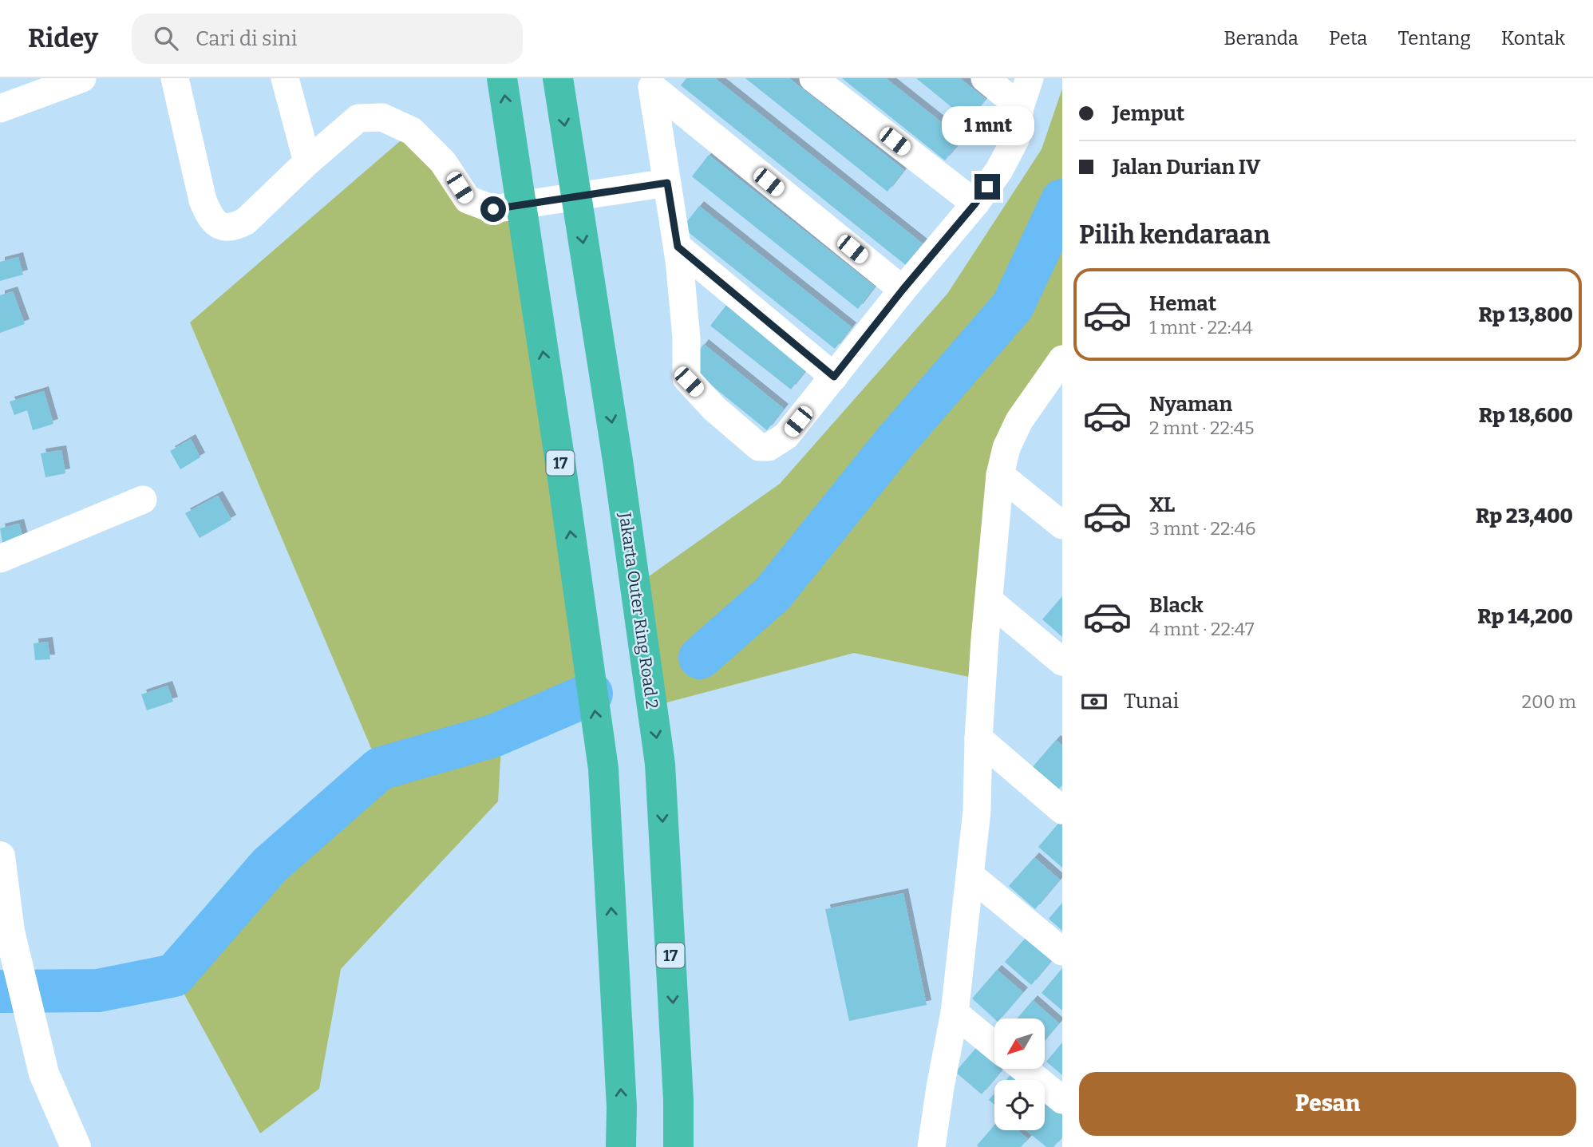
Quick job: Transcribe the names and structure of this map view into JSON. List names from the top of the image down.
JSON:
{
  "streets": {
    "highway": ["17", "Jakarta Outer Ring Road 2"]
  },
  "north": "bottom left",
  "page": {
    "header": "Ridey",
    "search": "Cari di sini",
    "nav": [
      "Beranda",
      "Peta",
      "Tentang",
      "Kontak"
    ],
    "banner": ["Jemput", "Jalan Durian IV"],
    "bubble": "1 mnt",
    "heading": "Pilih kendaraan",
    "list": [
      {
        "name": "Hemat",
        "note": "1 mnt · 22:44",
        "value": "Rp 13,800"
      },
      {
        "name": "Nyaman",
        "note": "2 mnt · 22:45",
        "value": "Rp 18,600"
      },
      {
        "name": "XL",
        "note": "3 mnt · 22:46",
        "value": "Rp 23,400"
      },
      {
        "name": "Black",
        "note": "4 mnt · 22:47",
        "value": "Rp 14,200"
      }
    ],
    "pay": ["Tunai", "200 m"],
    "buttons": "Pesan"
  }
}
